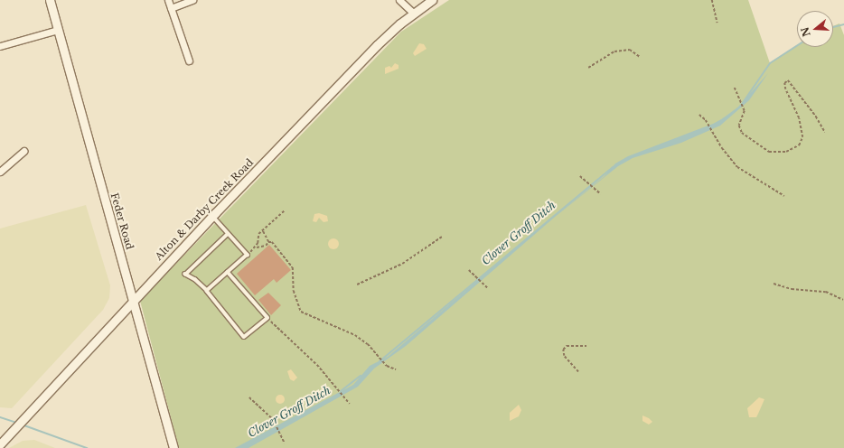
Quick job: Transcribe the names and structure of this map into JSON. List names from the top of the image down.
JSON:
{
  "streets": {
    "main road": ["Alton & Darby Creek Road", "Feder Road"]
  },
  "crossings": [
    ["Alton & Darby Creek Road", "Feder Road"]
  ],
  "water": ["Clover Groff Ditch"],
  "north": "left"
}
